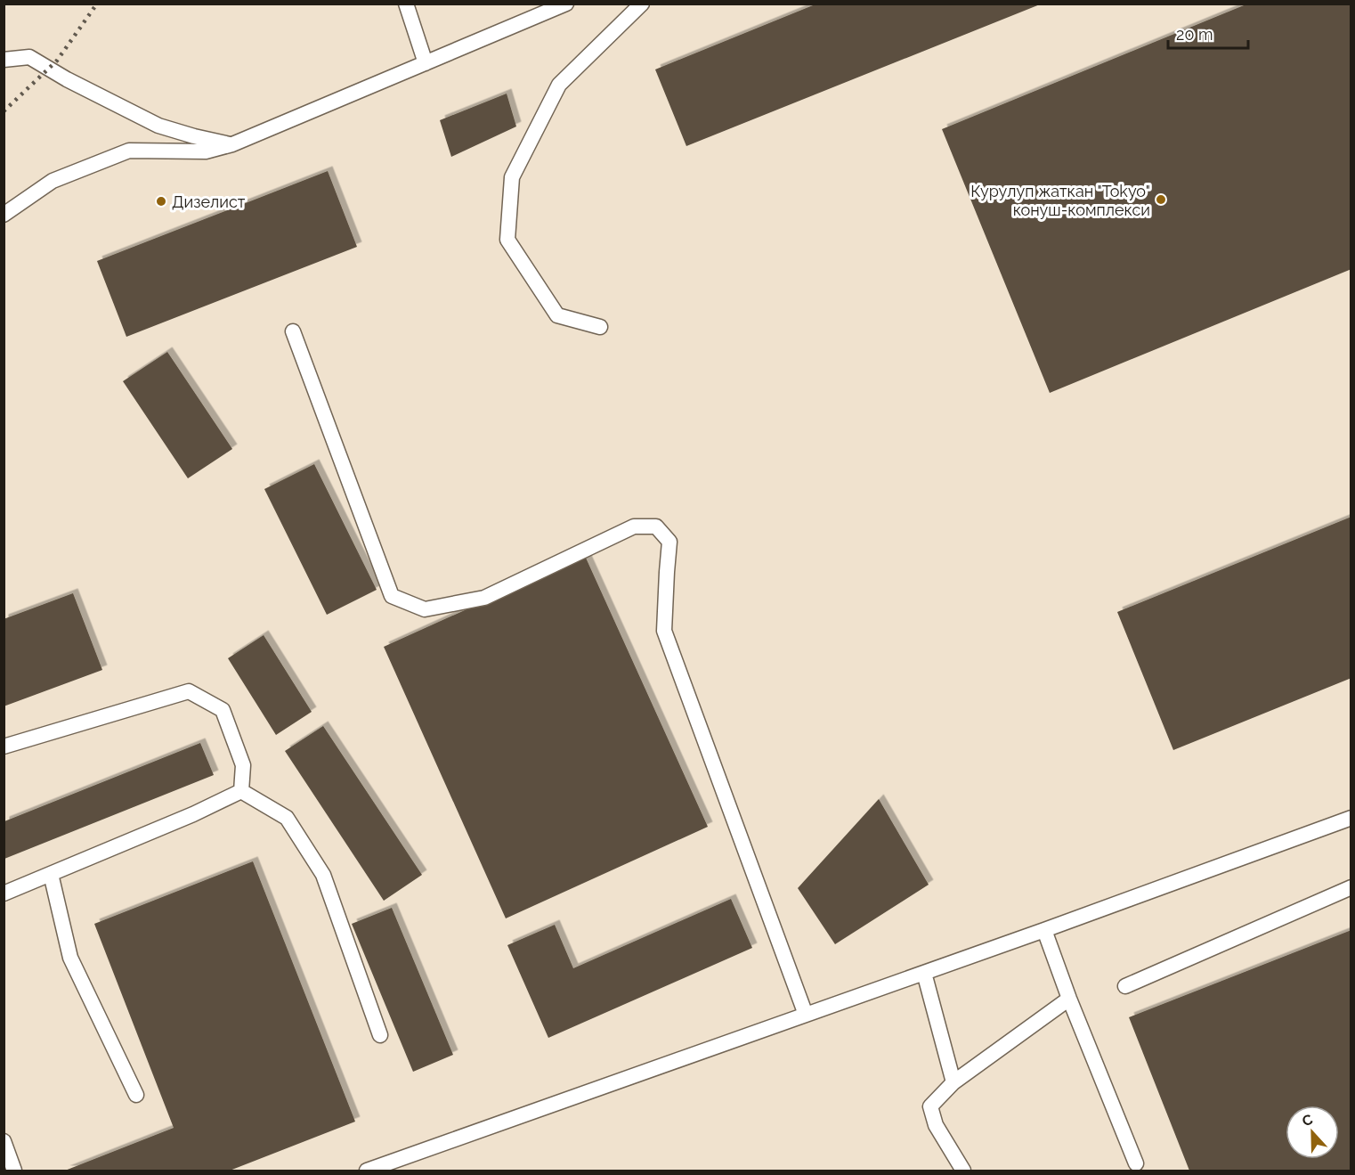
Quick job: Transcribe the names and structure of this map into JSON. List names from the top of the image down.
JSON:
{
  "places": ["Курулуп жаткан \"Tokyo\" конуш-комплекси", "Дизелист"],
  "scale_bar": "20 m",
  "north": "top"
}
